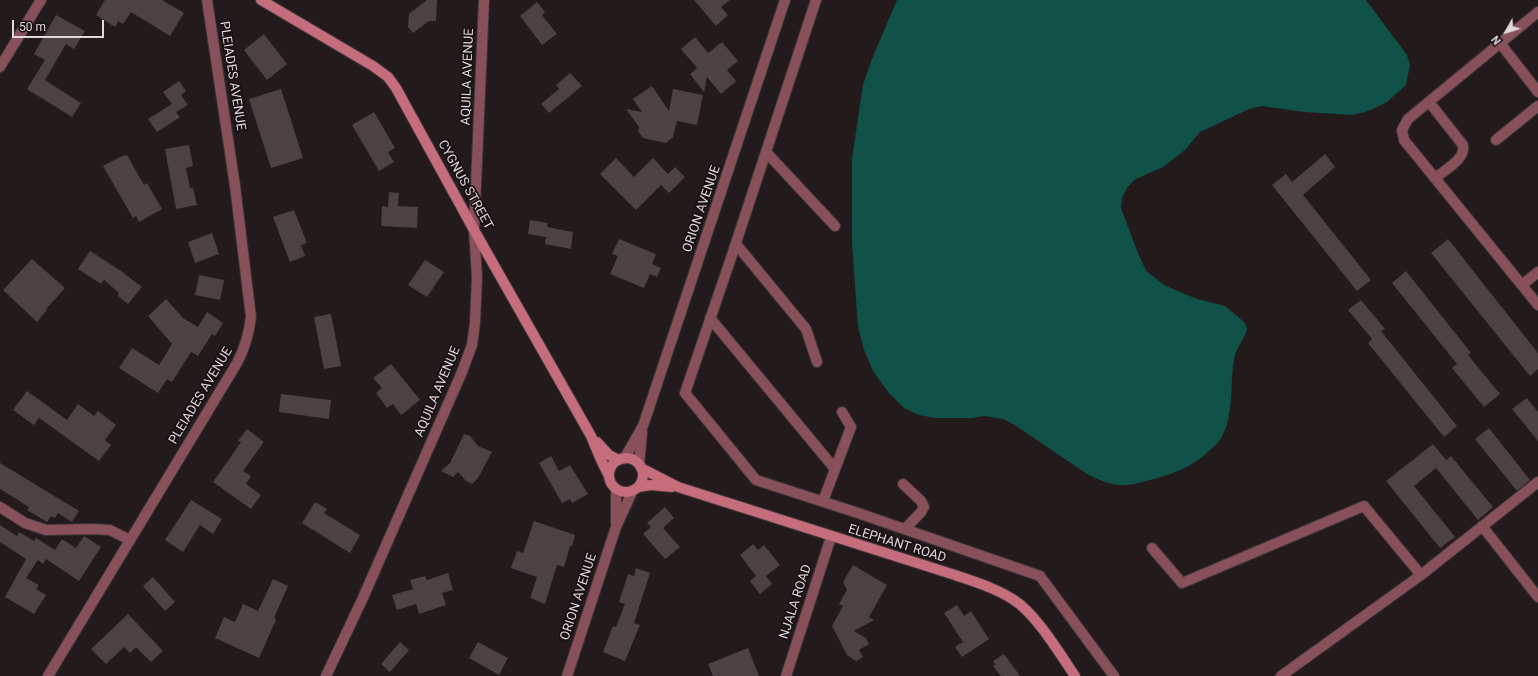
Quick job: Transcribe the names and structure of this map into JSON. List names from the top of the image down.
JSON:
{
  "streets": {
    "street": [
      "PLEIADES AVENUE",
      "AQUILA AVENUE",
      "CYGNUS STREET",
      "ORION AVENUE",
      "ELEPHANT ROAD",
      "NJALA ROAD"
    ]
  },
  "crossings": [
    ["AQUILA AVENUE", "CYGNUS STREET"],
    ["CYGNUS STREET", "ORION AVENUE"],
    ["CYGNUS STREET", "ELEPHANT ROAD"],
    ["ORION AVENUE", "ELEPHANT ROAD"],
    ["ELEPHANT ROAD", "NJALA ROAD"]
  ],
  "scale_bar": "50 m",
  "north": "bottom left"
}
